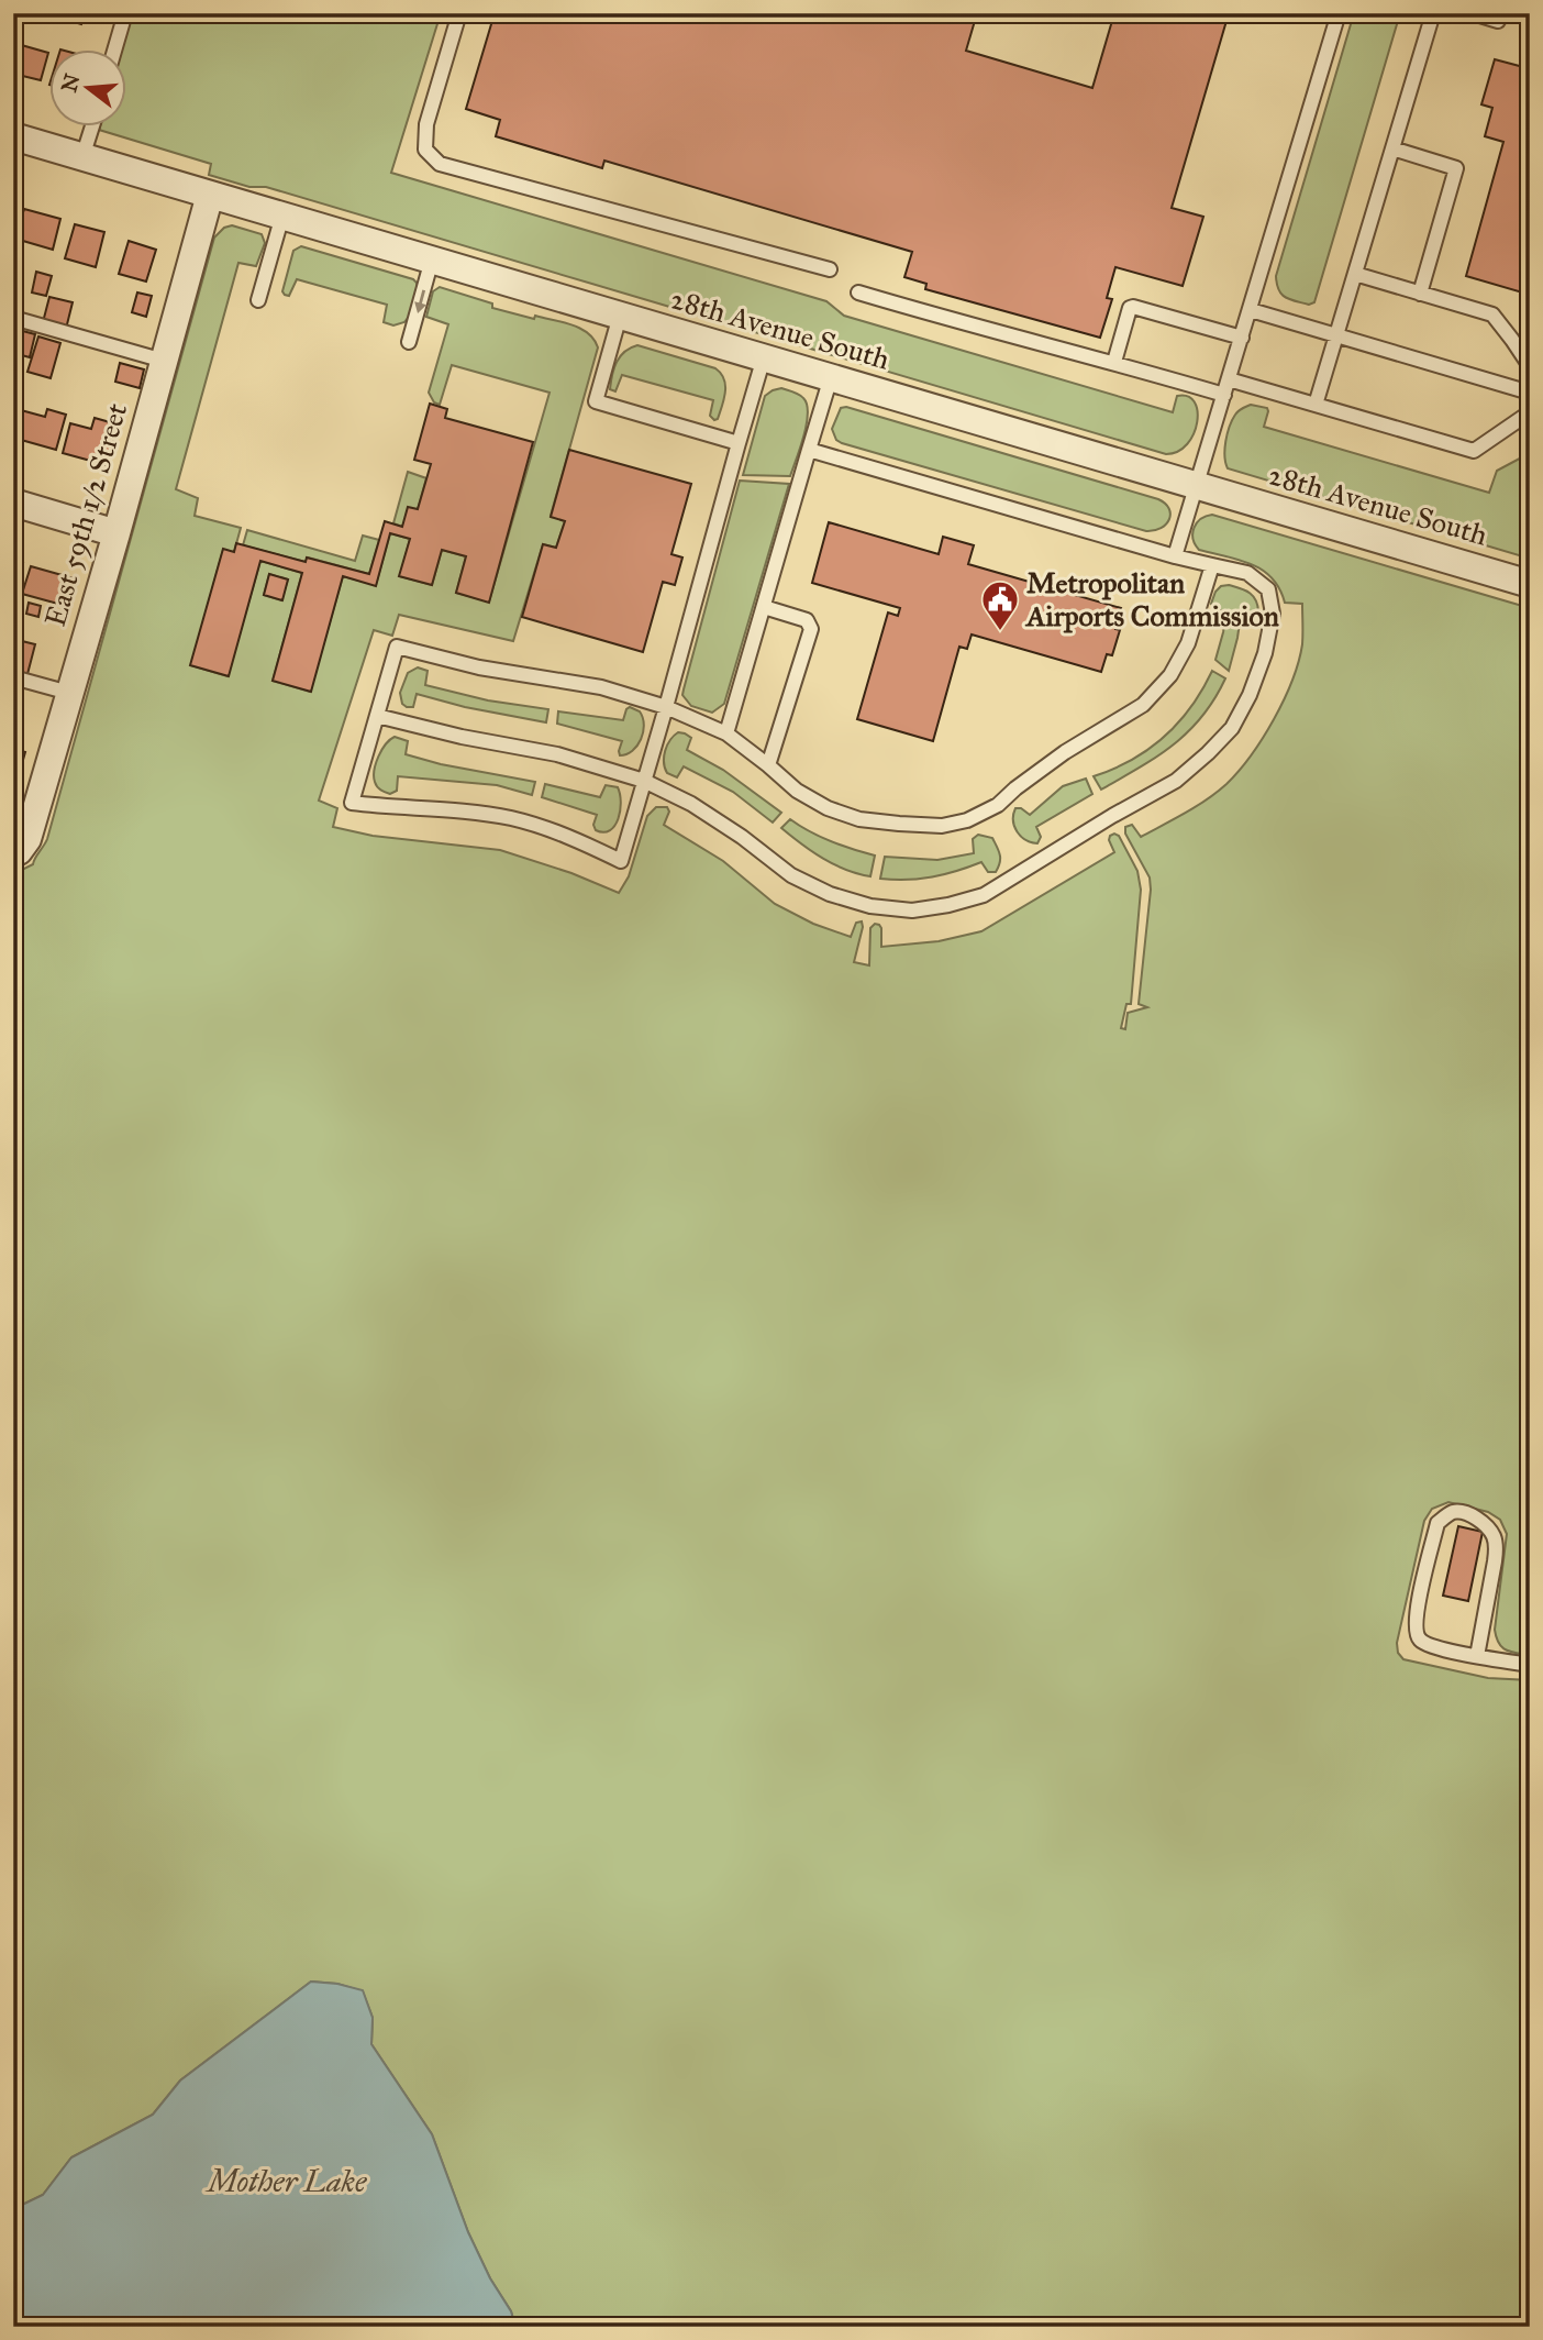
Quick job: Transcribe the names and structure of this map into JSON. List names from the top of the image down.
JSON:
{
  "streets": {
    "street": ["28th Avenue South", "East 59th 1/2 Street"]
  },
  "crossings": [
    ["28th Avenue South", "East 59th 1/2 Street"]
  ],
  "water": ["Mother Lake"],
  "places": {
    "public building": ["Metropolitan Airports Commission"]
  },
  "north": "left"
}
